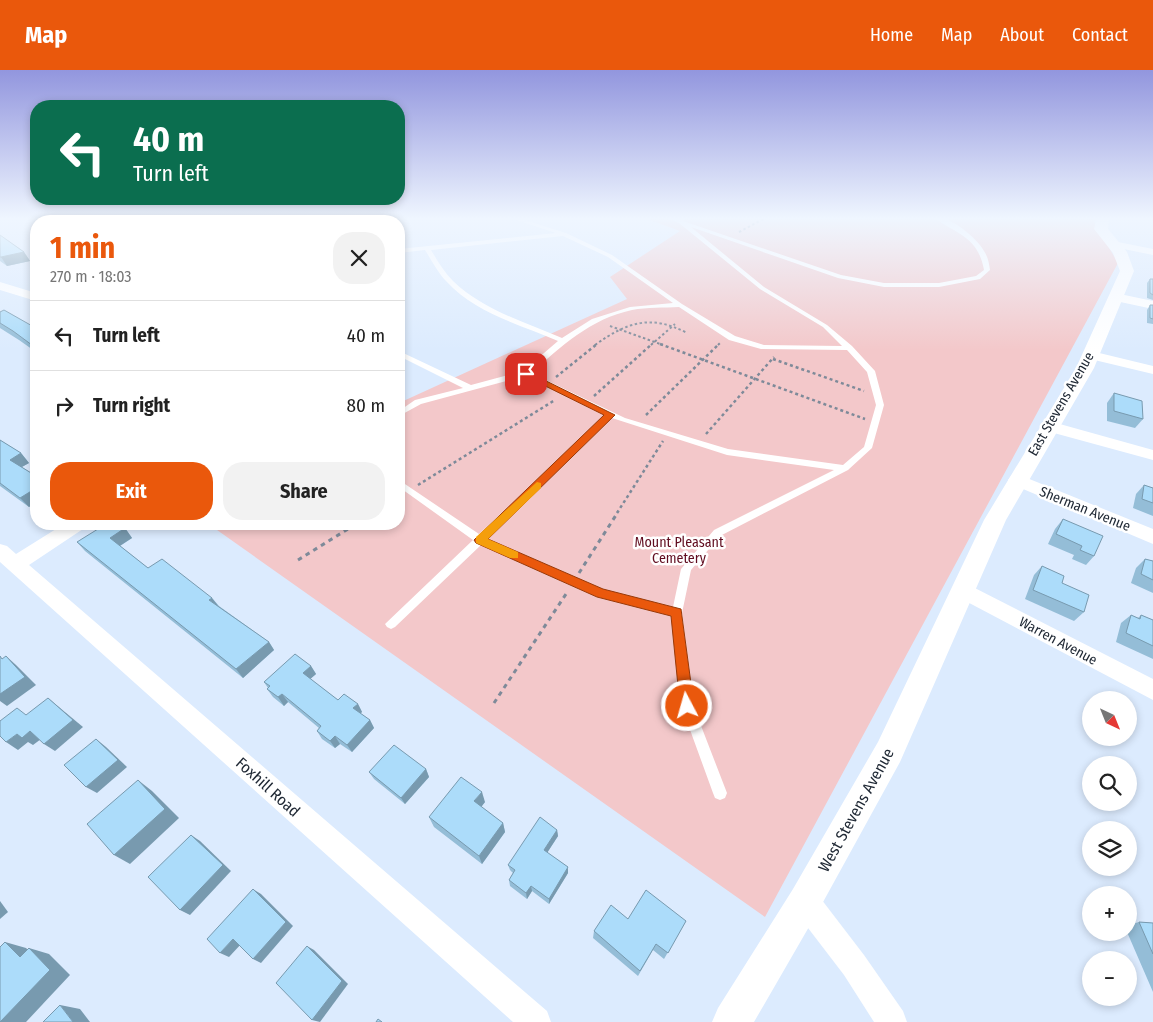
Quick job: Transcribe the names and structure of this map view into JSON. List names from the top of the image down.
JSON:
{
  "streets": {
    "street": [
      "East Stevens Avenue",
      "Sherman Avenue",
      "Warren Avenue",
      "Foxhill Road",
      "West Stevens Avenue"
    ]
  },
  "crossings": [
    ["East Stevens Avenue", "Sherman Avenue"],
    ["East Stevens Avenue", "Warren Avenue"],
    ["East Stevens Avenue", "West Stevens Avenue"],
    ["Warren Avenue", "West Stevens Avenue"]
  ],
  "parks": ["Mount Pleasant Cemetery"],
  "north": "bottom right",
  "page": {
    "header": "Map",
    "nav": [
      "Home",
      "Map",
      "About",
      "Contact"
    ],
    "turn": ["40 m", "Turn left"],
    "heading": ["1 min", "270 m · 18:03"],
    "list": [
      {
        "name": "Turn left",
        "value": "40 m"
      },
      {
        "name": "Turn right",
        "value": "80 m"
      }
    ],
    "buttons": ["Exit", "Share"],
    "map_buttons": ["+", "−"]
  }
}
